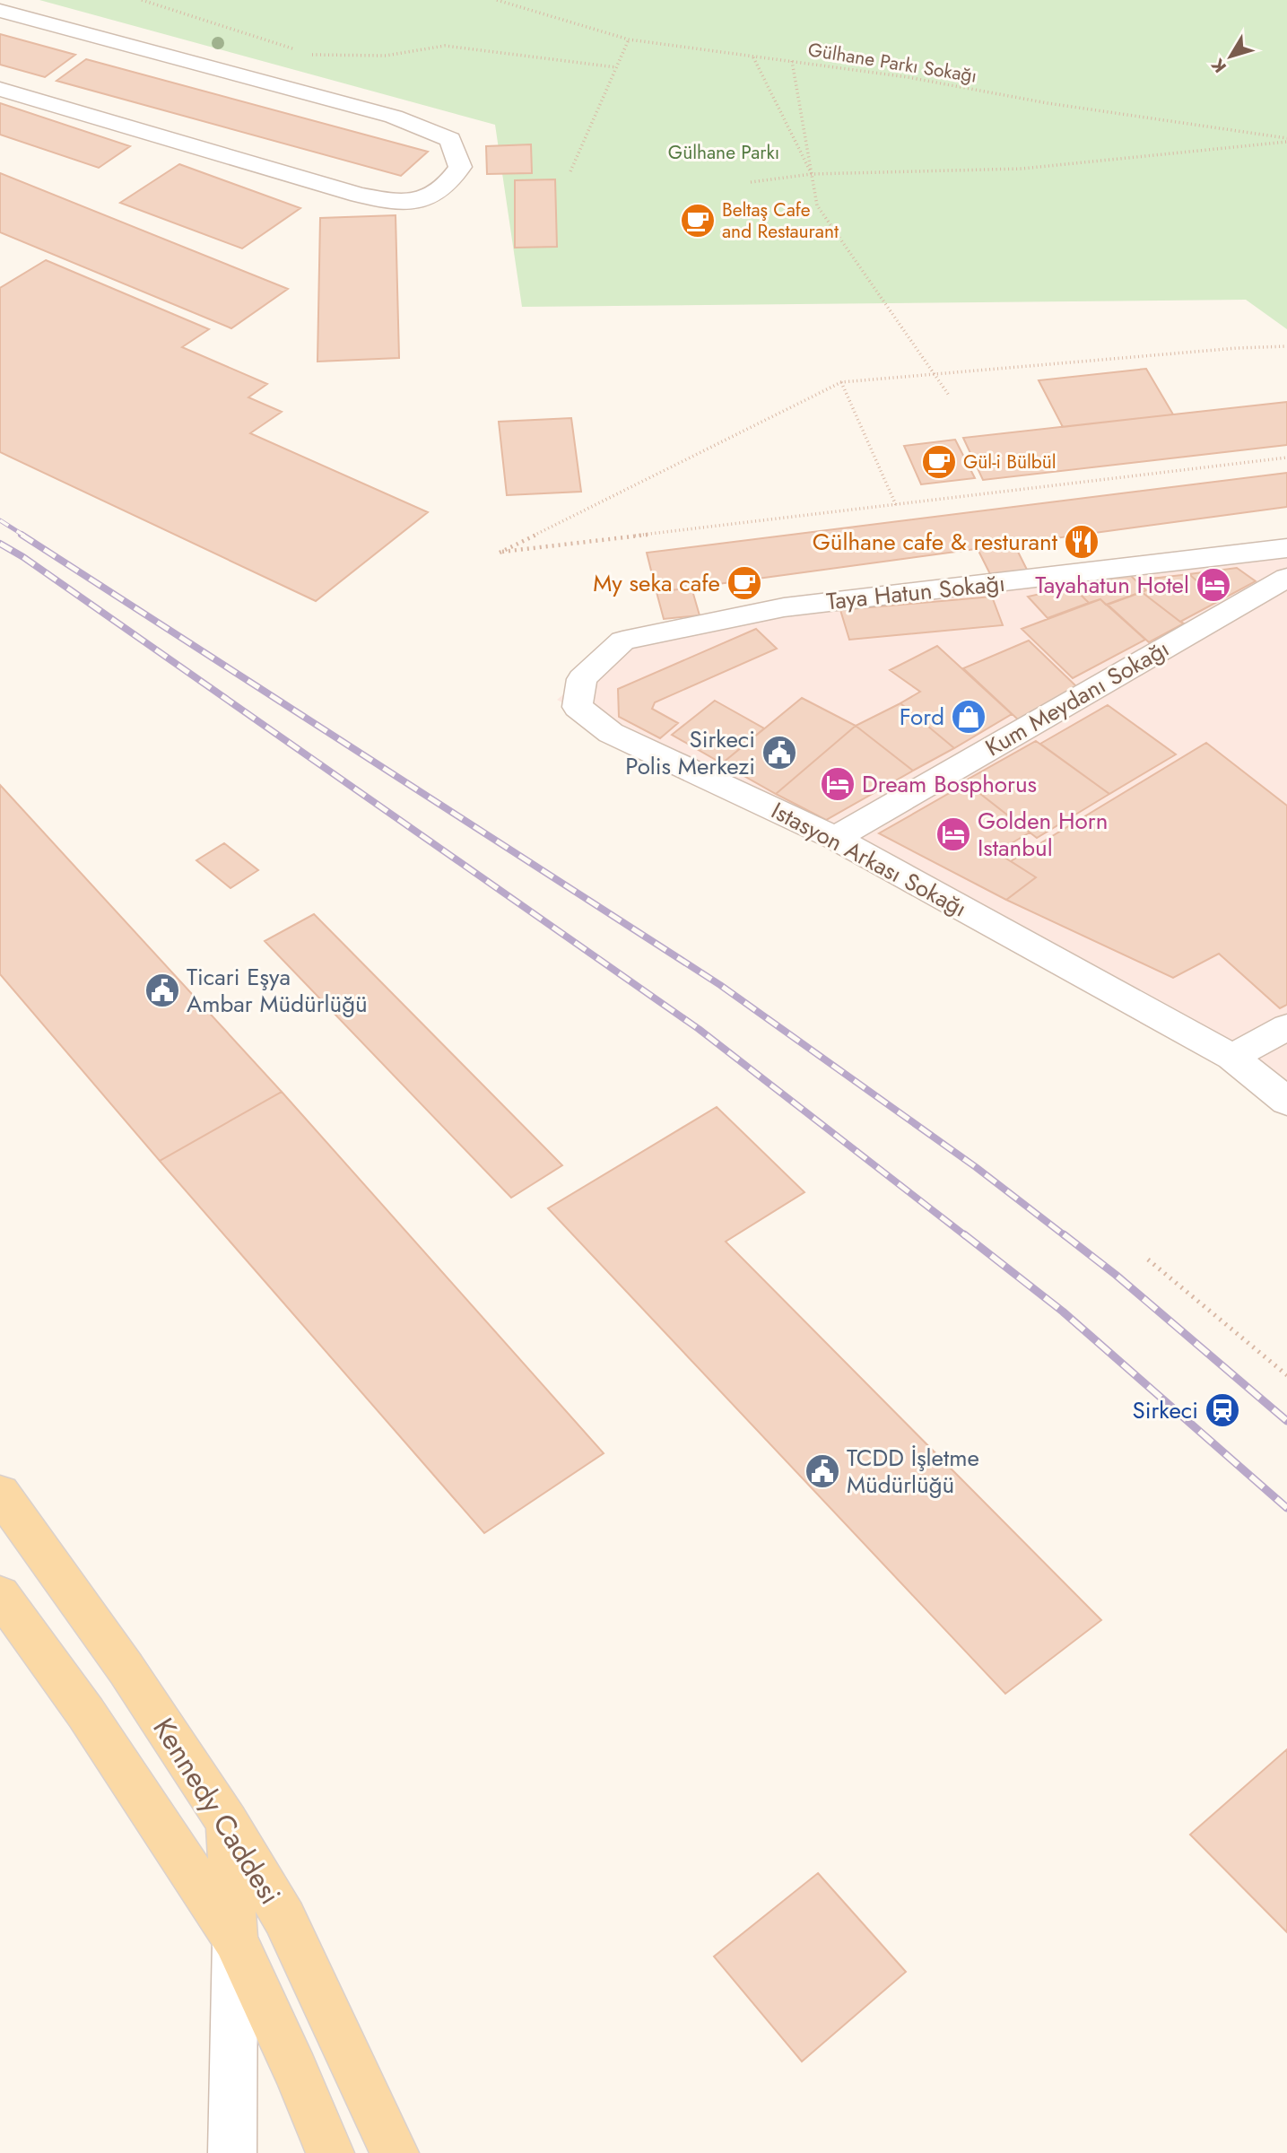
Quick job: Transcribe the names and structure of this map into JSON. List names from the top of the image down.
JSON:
{
  "streets": {
    "main road": ["Kennedy Caddesi"],
    "street": ["Taya Hatun Sokağı", "Kum Meydanı Sokağı", "Istasyon Arkası Sokağı"],
    "path": ["Gülhane Parkı Sokağı"]
  },
  "crossings": [
    ["Taya Hatun Sokağı", "Istasyon Arkası Sokağı"],
    ["Kum Meydanı Sokağı", "Istasyon Arkası Sokağı"]
  ],
  "parks": ["Gülhane Parkı"],
  "places": {
    "cafe": ["Beltaş Cafe and Restaurant", "Gül-i Bülbül", "My seka cafe"],
    "restaurant": ["Gülhane cafe & resturant"],
    "hotel": ["Tayahatun Hotel", "Dream Bosphorus", "Golden Horn Istanbul"],
    "shop": ["Ford"],
    "public building": ["Sirkeci Polis Merkezi", "Ticari Eşya Ambar Müdürlüğü", "TCDD İşletme Müdürlüğü"],
    "station": ["Sirkeci"]
  },
  "north": "bottom left"
}
